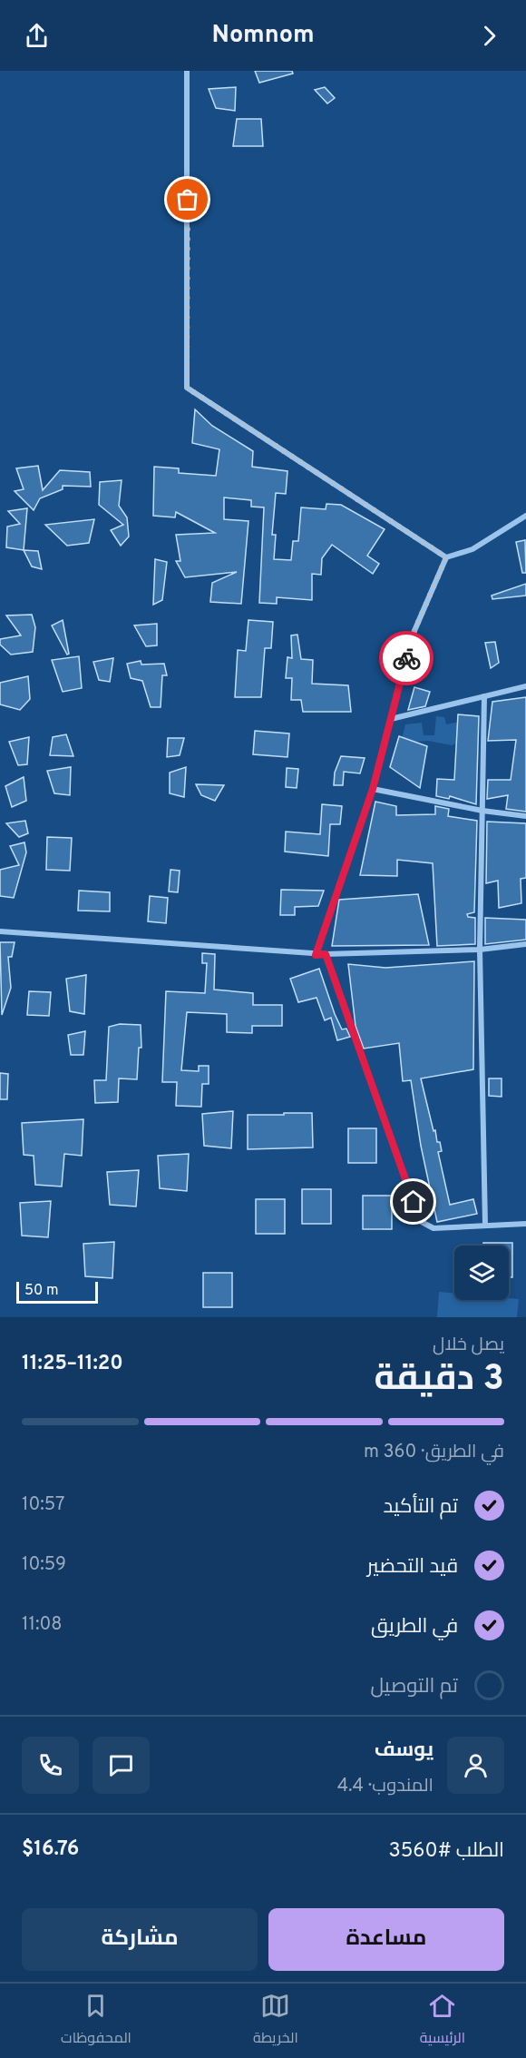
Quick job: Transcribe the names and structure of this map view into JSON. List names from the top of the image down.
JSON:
{
  "scale_bar": "50 m",
  "page": {
    "header": "Nomnom",
    "scale": "50 m",
    "heading": ["3 دقيقة", "يصل خلال", "11:20–11:25"],
    "panel": [
      "يوسف",
      "المندوب · 4.4",
      "الطلب #3560",
      "$16.76"
    ],
    "bar": "في الطريق · 360 m",
    "list": [
      ["تم التأكيد", "10:57"],
      ["قيد التحضير", "10:59"],
      ["في الطريق", "11:08"],
      "تم التوصيل"
    ],
    "buttons": ["مساعدة", "مشاركة"],
    "tabs": ["الرئيسية", "الخريطة", "المحفوظات"]
  }
}
